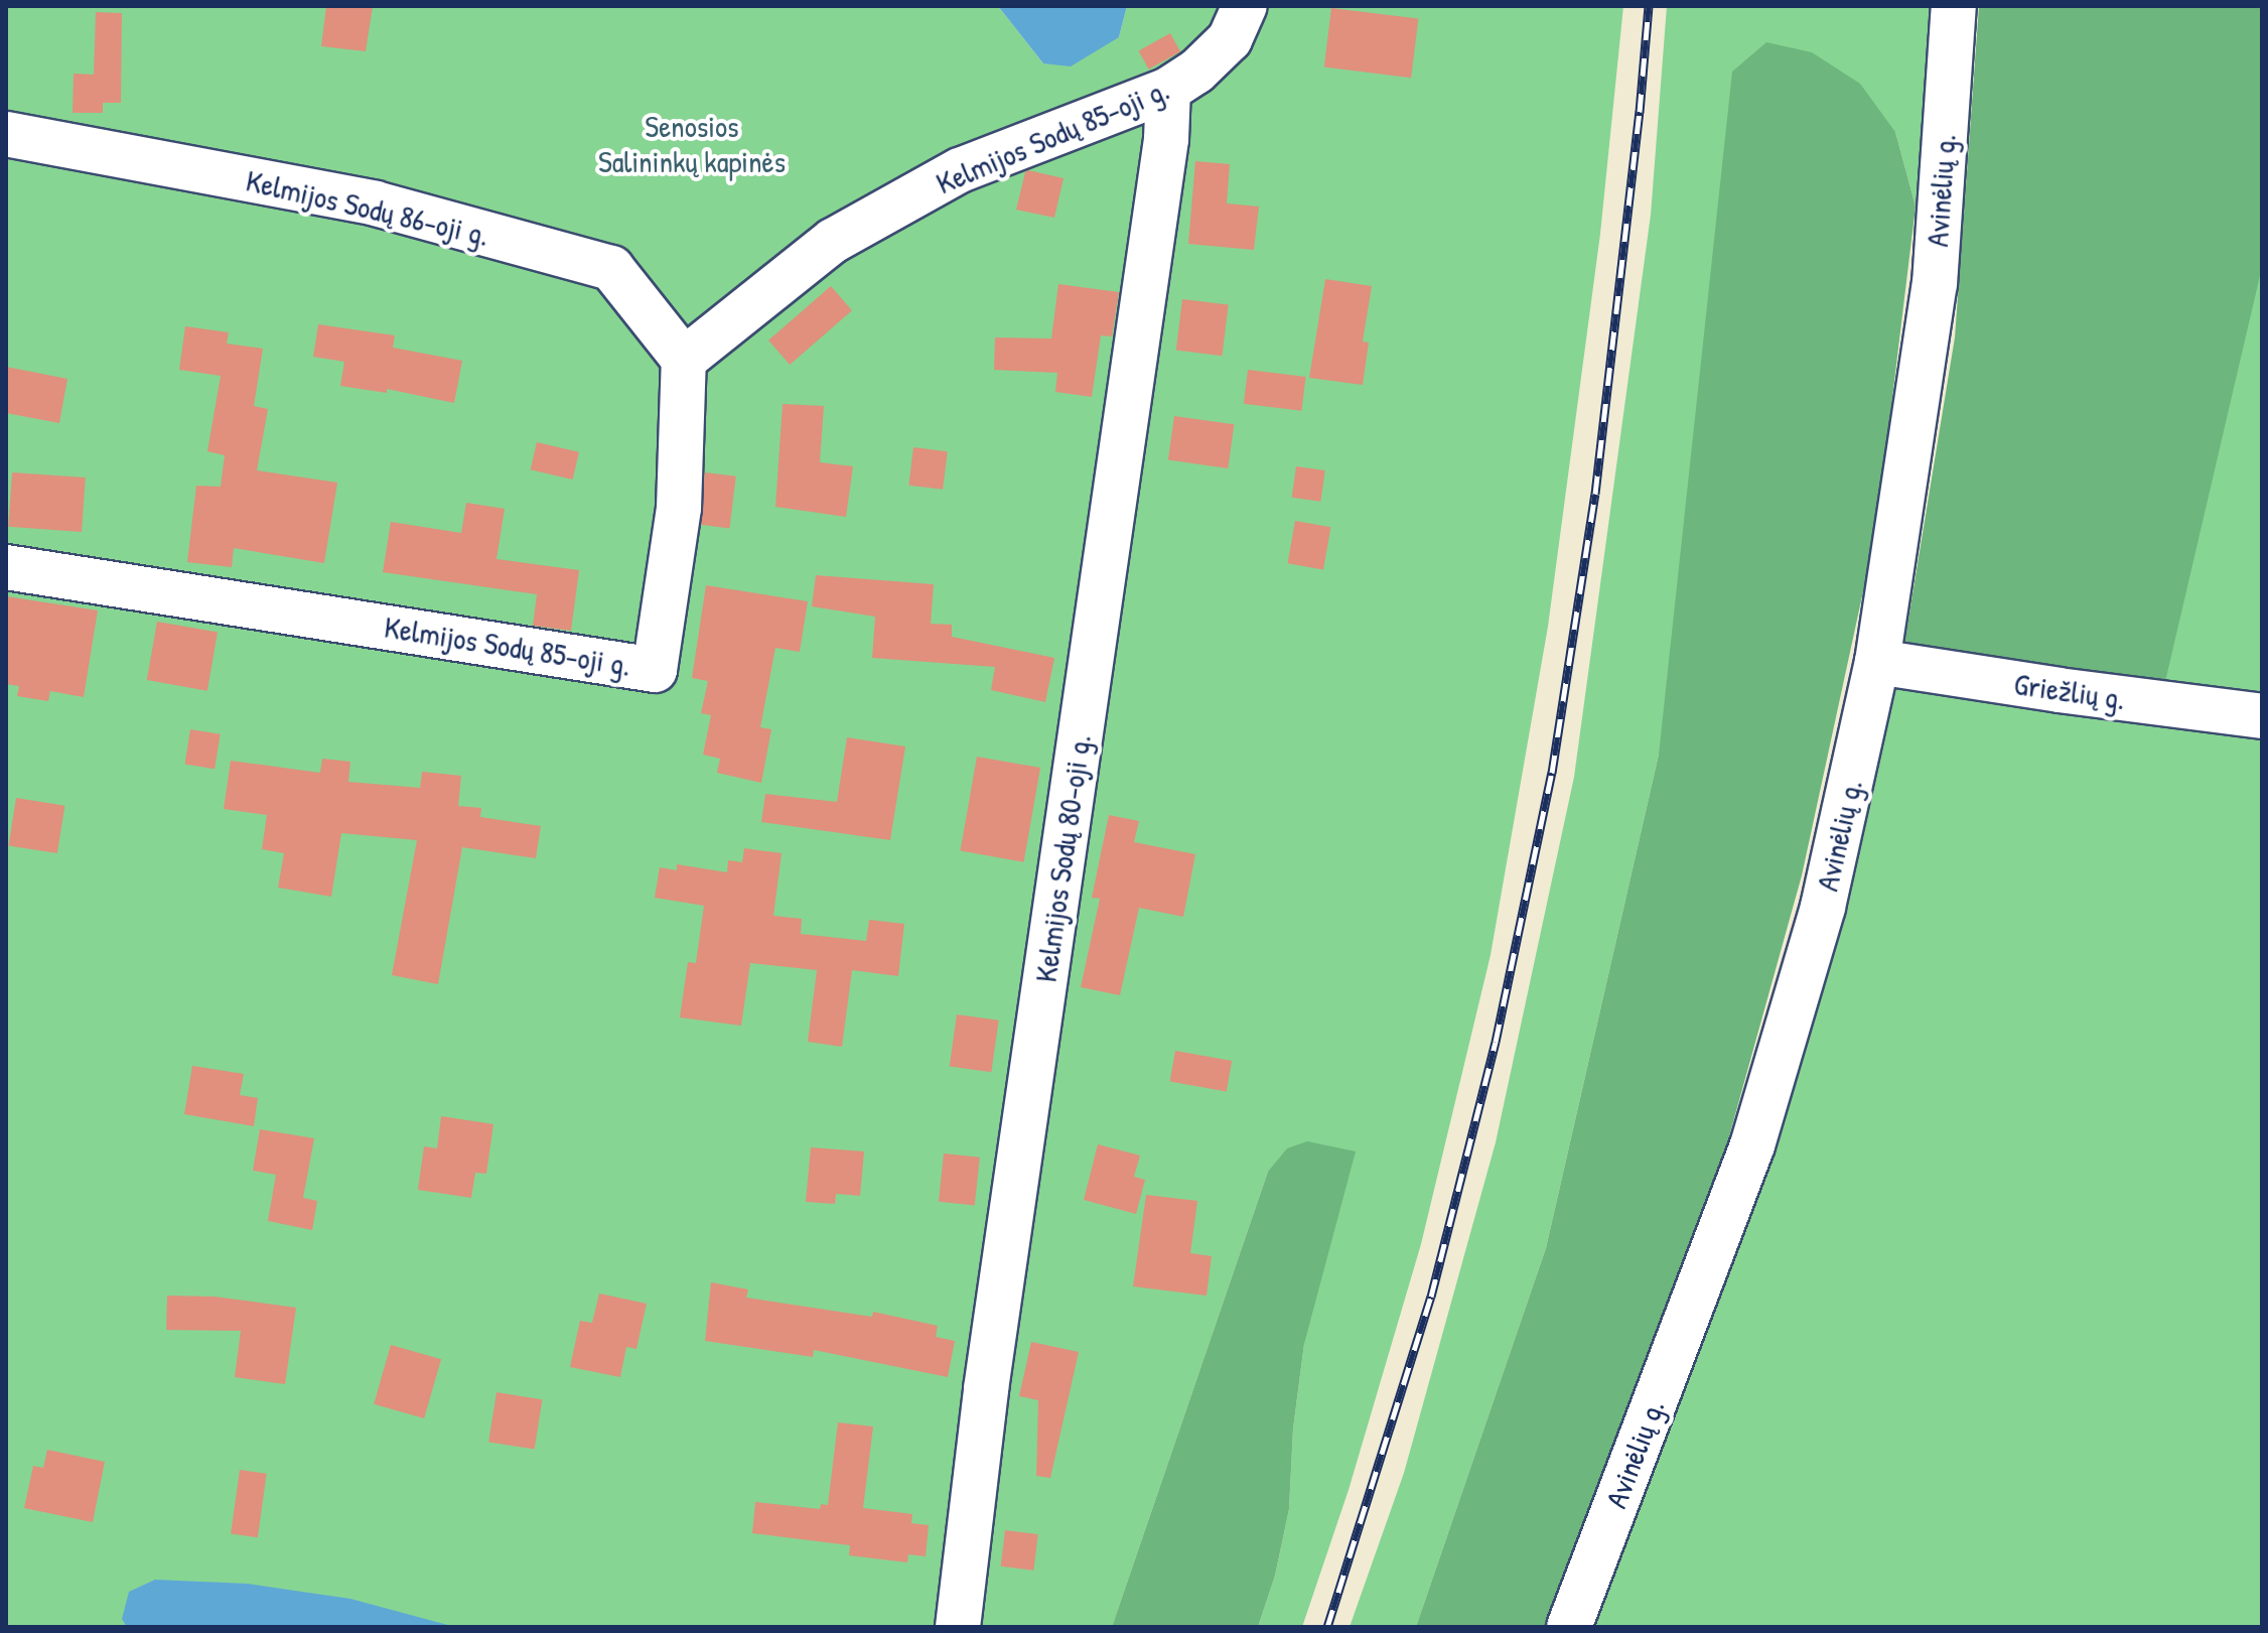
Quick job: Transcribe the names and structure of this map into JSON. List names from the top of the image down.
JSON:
{
  "streets": {
    "street": [
      "Kelmijos Sodų 85-oji g.",
      "Avinėlių g.",
      "Kelmijos Sodų 86-oji g.",
      "Griežlių g.",
      "Kelmijos Sodų 80-oji g."
    ]
  },
  "crossings": [
    ["Kelmijos Sodų 85-oji g.", "Kelmijos Sodų 86-oji g."],
    ["Kelmijos Sodų 85-oji g.", "Kelmijos Sodų 80-oji g."],
    ["Avinėlių g.", "Griežlių g."]
  ],
  "parks": ["Senosios Salininkų kapinės"]
}
